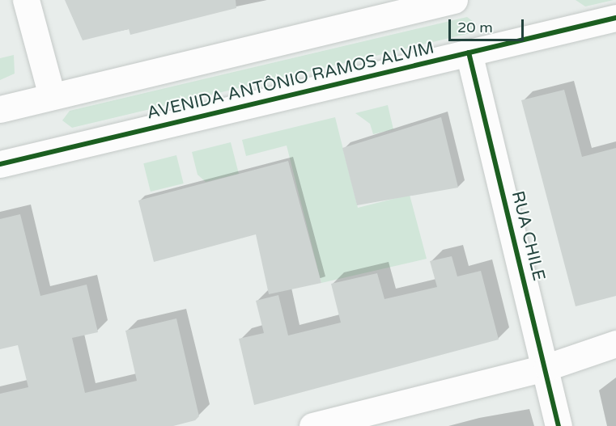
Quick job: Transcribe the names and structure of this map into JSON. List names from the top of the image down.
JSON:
{
  "streets": {
    "street": ["AVENIDA ANTÔNIO RAMOS ALVIM", "RUA CHILE"]
  },
  "crossings": [
    ["AVENIDA ANTÔNIO RAMOS ALVIM", "RUA CHILE"]
  ],
  "scale_bar": "20 m"
}
